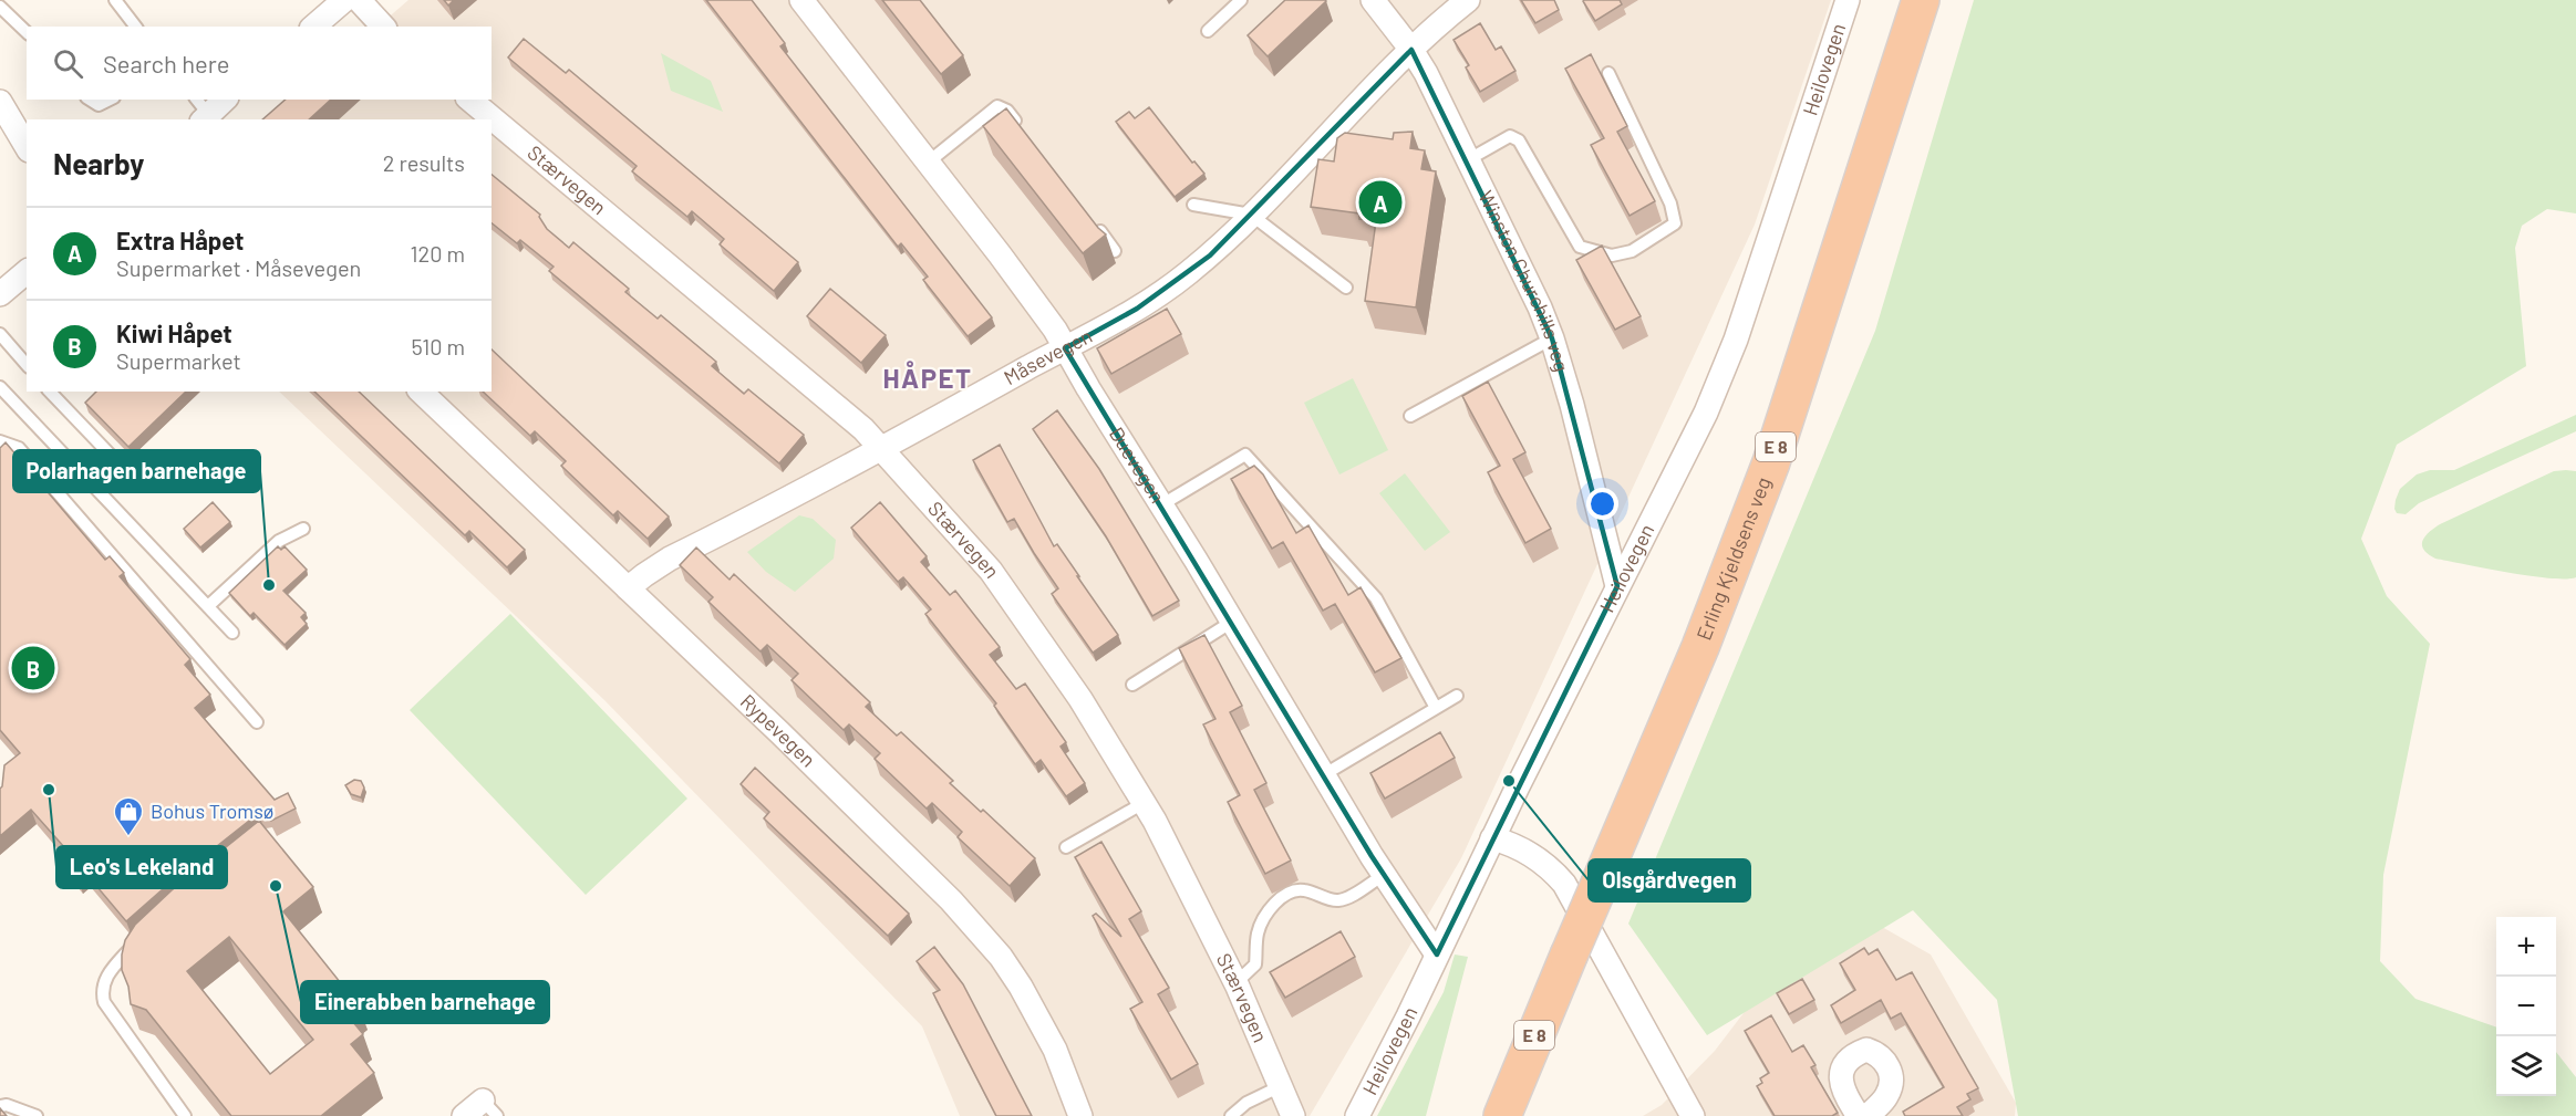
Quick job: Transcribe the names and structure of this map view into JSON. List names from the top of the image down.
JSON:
{
  "streets": {
    "highway": ["E 8", "Erling Kjeldsens veg"],
    "street": [
      "Heilovegen",
      "Stærvegen",
      "Winston Churchills veg",
      "Måsevegen",
      "Duevegen",
      "Rypevegen"
    ]
  },
  "crossings": [
    ["Heilovegen", "Winston Churchills veg"],
    ["Heilovegen", "Duevegen"],
    ["Stærvegen", "Måsevegen"],
    ["Winston Churchills veg", "Måsevegen"],
    ["Måsevegen", "Duevegen"],
    ["Måsevegen", "Rypevegen"]
  ],
  "districts": ["HÅPET"],
  "places": {
    "other": [
      "Polarhagen barnehage",
      "Olsgårdvegen",
      "Leo's Lekeland",
      "Einerabben barnehage"
    ],
    "shop": ["Bohus Tromsø"]
  },
  "page": {
    "search": "Search here",
    "heading": ["Nearby", "2 results"],
    "pins": ["A", "B"],
    "list": [
      {
        "mark": "A",
        "name": "Extra Håpet",
        "note": "Supermarket · Måsevegen",
        "value": "120 m"
      },
      {
        "mark": "B",
        "name": "Kiwi Håpet",
        "note": "Supermarket",
        "value": "510 m"
      }
    ],
    "map_buttons": ["+", "−"]
  }
}
